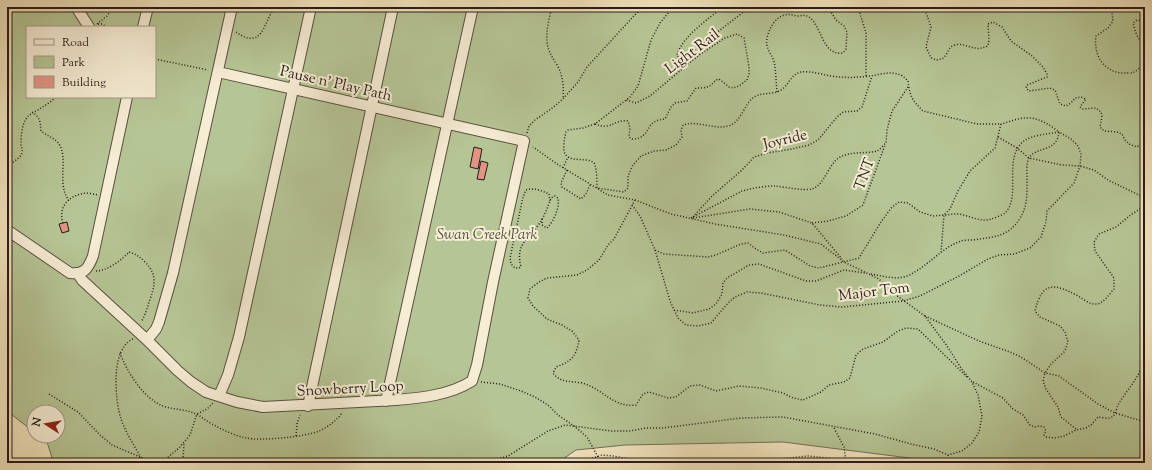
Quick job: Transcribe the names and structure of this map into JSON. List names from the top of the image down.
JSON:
{
  "streets": {
    "street": ["Pause n' Play Path", "Snowberry Loop"],
    "path": [
      "Light Rail",
      "Joyride",
      "TNT",
      "Major Tom"
    ]
  },
  "crossings": [
    ["TNT", "Major Tom"]
  ],
  "parks": ["Swan Creek Park"],
  "legend": ["Road", "Park", "Building"],
  "north": "left"
}
